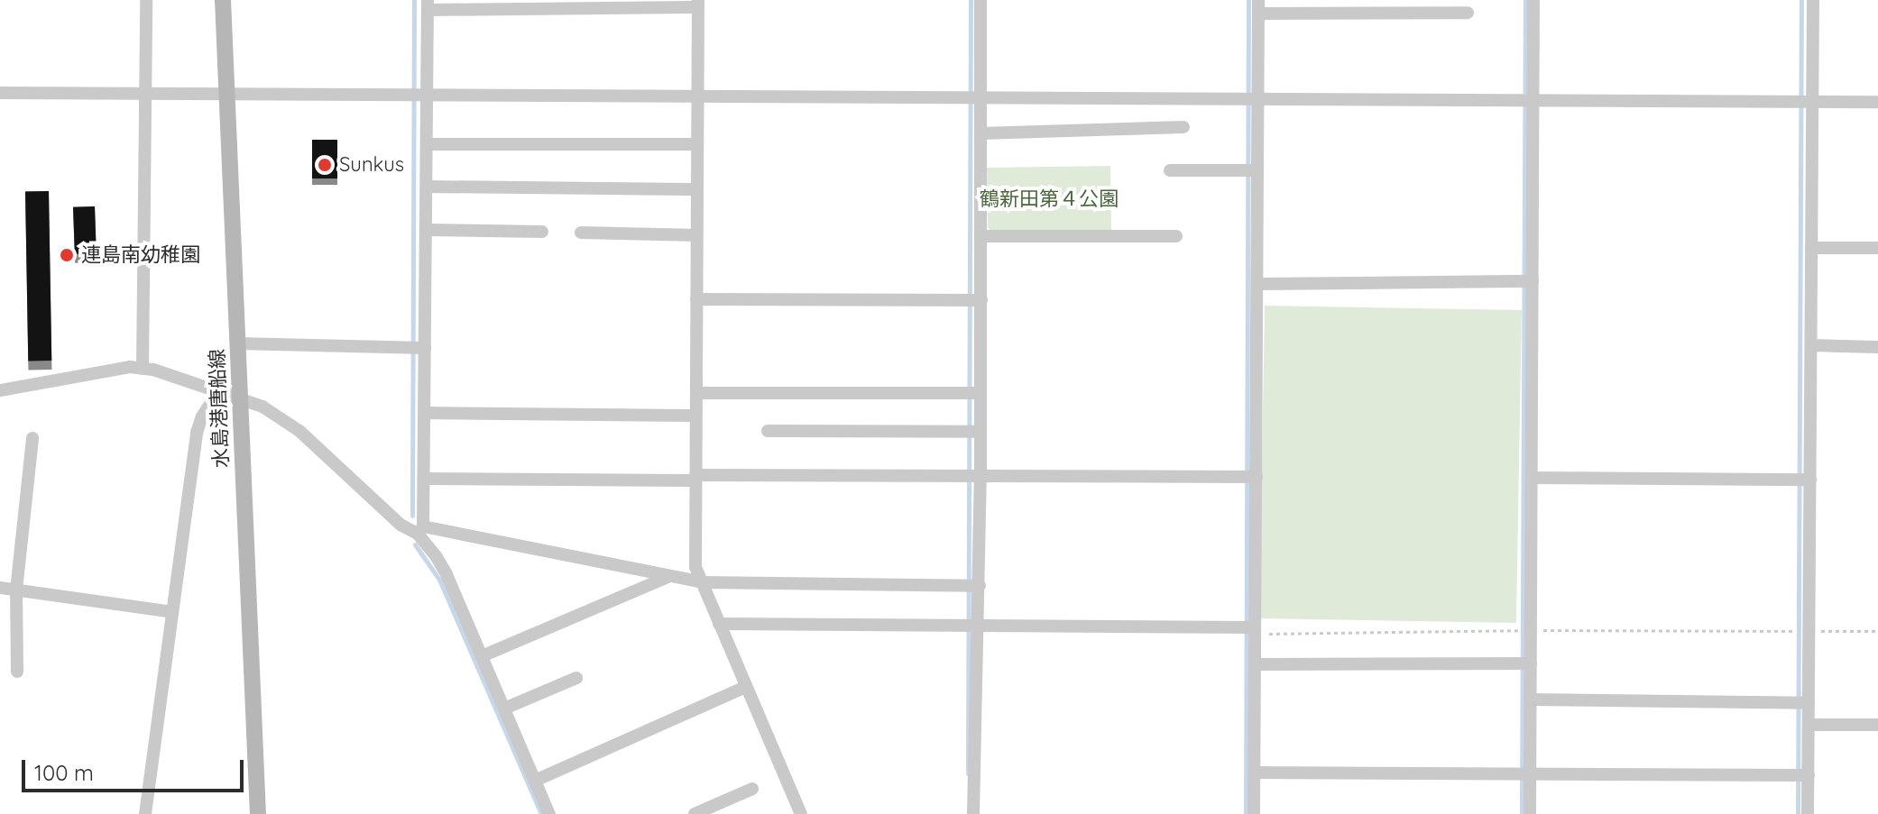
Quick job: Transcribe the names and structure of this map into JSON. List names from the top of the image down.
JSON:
{
  "streets": {
    "main road": ["水島港唐船線"]
  },
  "parks": ["鶴新田第４公園"],
  "places": ["Sunkus", "連島南幼稚園"],
  "scale_bar": "100 m"
}
